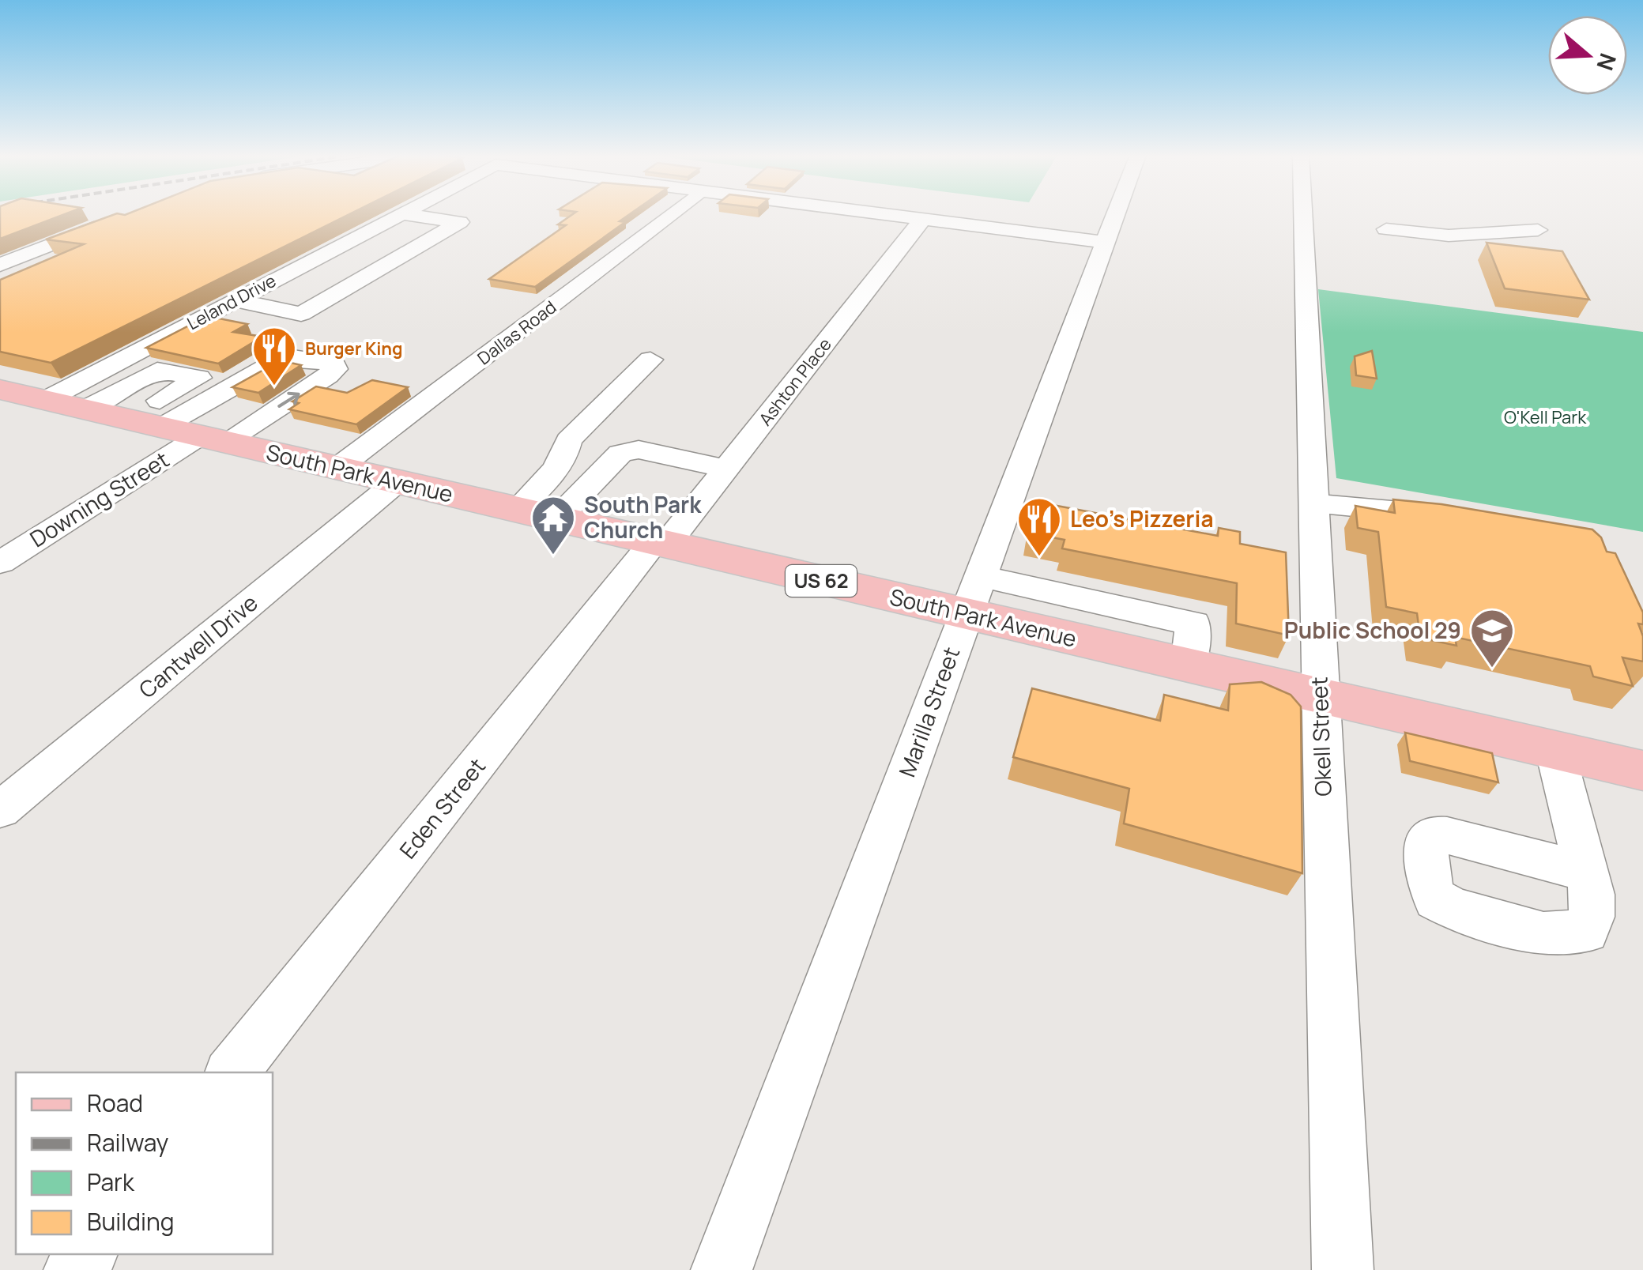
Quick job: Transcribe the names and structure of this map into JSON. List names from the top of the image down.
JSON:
{
  "streets": {
    "main road": ["South Park Avenue", "US 62"],
    "street": [
      "Leland Drive",
      "Dallas Road",
      "Ashton Place",
      "Downing Street",
      "Cantwell Drive",
      "Marilla Street",
      "Okell Street",
      "Eden Street"
    ]
  },
  "crossings": [
    ["Leland Drive", "South Park Avenue"],
    ["Dallas Road", "South Park Avenue"],
    ["Ashton Place", "South Park Avenue"],
    ["Ashton Place", "Eden Street"],
    ["South Park Avenue", "Downing Street"],
    ["South Park Avenue", "Cantwell Drive"],
    ["South Park Avenue", "Marilla Street"],
    ["South Park Avenue", "Okell Street"],
    ["South Park Avenue", "Eden Street"]
  ],
  "parks": ["O'Kell Park"],
  "places": {
    "restaurant": ["Burger King", "Leo's Pizzeria"],
    "temple": ["South Park Church"],
    "school or university": ["Public School 29"]
  },
  "legend": [
    "Road",
    "Railway",
    "Park",
    "Building"
  ],
  "north": "right"
}
